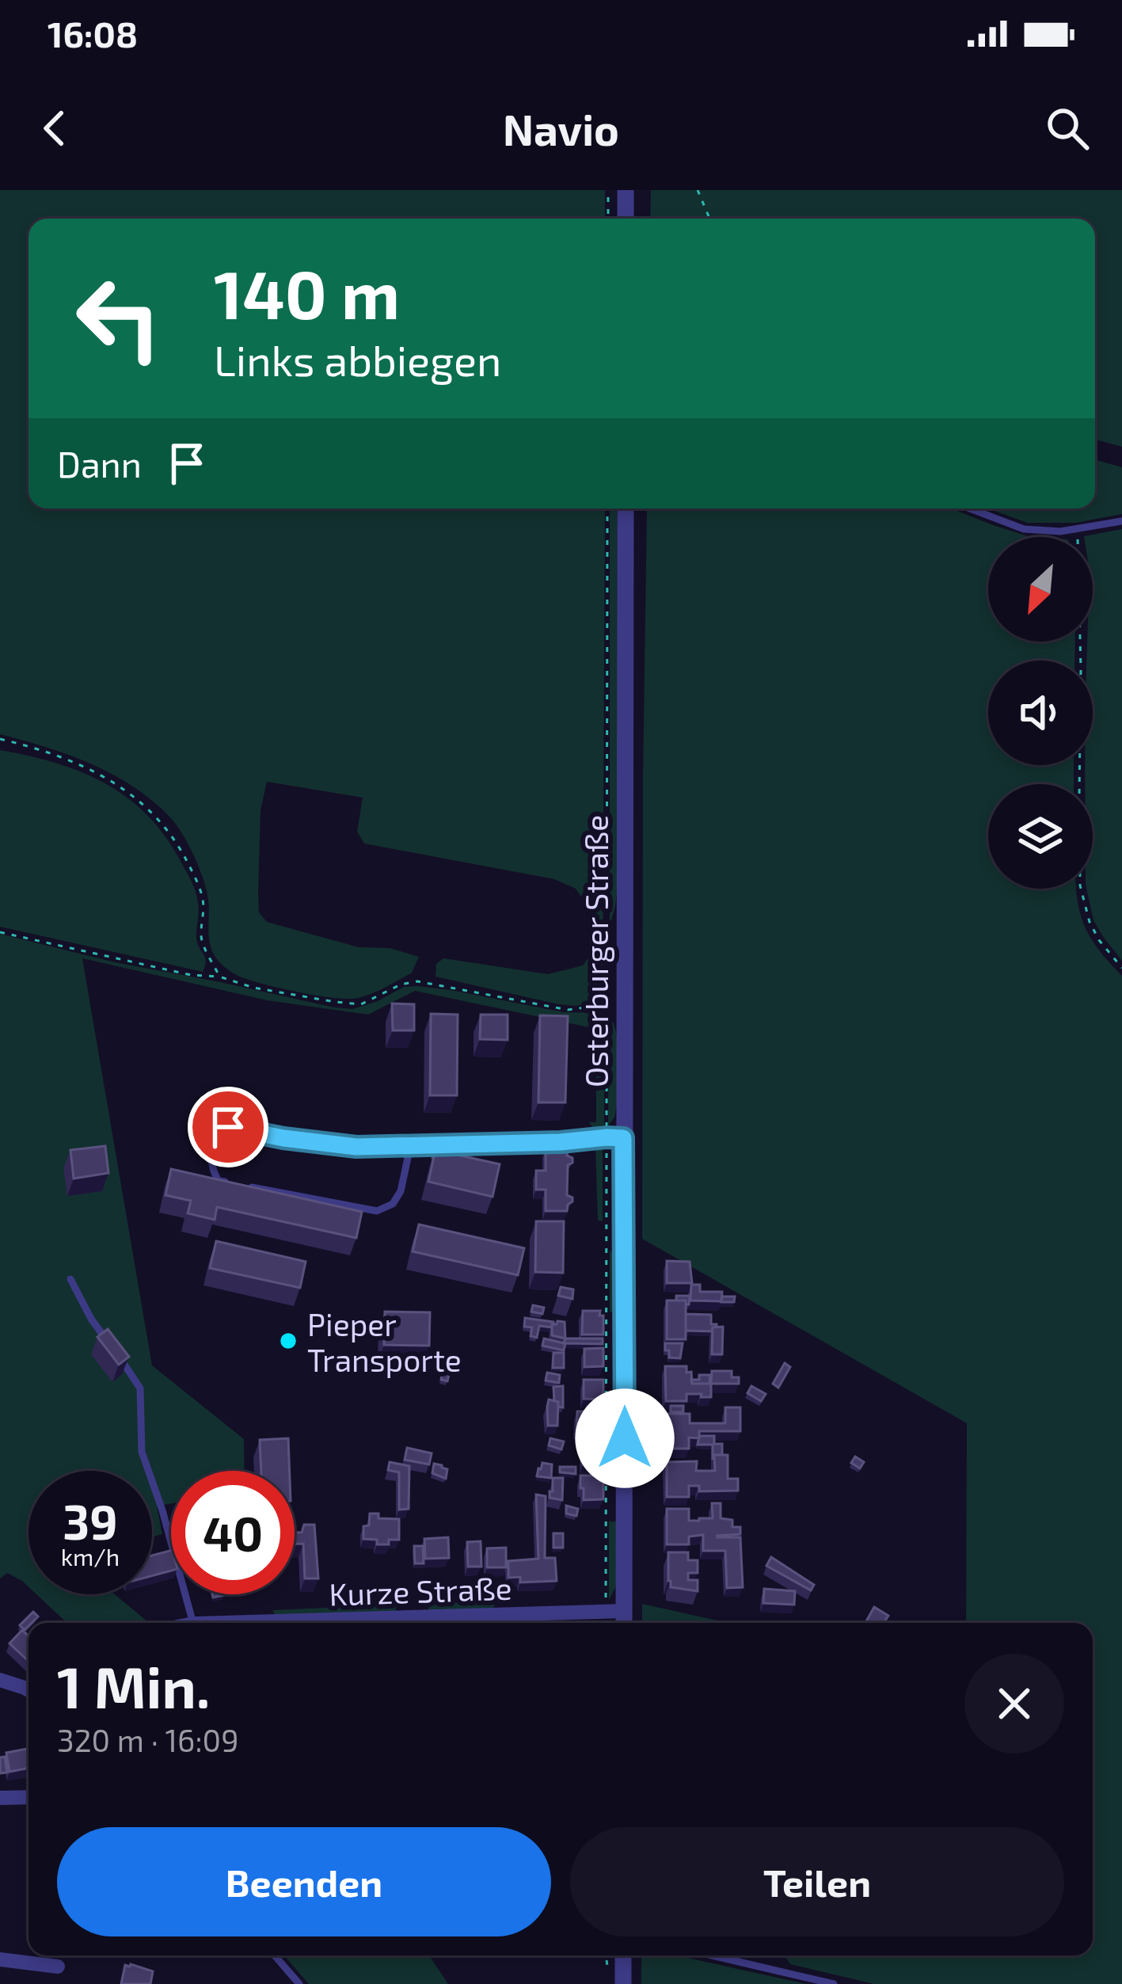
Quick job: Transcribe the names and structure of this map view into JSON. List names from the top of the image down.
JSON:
{
  "streets": {
    "street": ["Osterburger Straße", "Kurze Straße"]
  },
  "crossings": [
    ["Osterburger Straße", "Kurze Straße"]
  ],
  "places": ["Pieper Transporte"],
  "north": "bottom left",
  "page": {
    "status": "16:08",
    "header": "Navio",
    "turn": ["140 m", "Links abbiegen"],
    "then": "Dann",
    "speed": "39 km/h",
    "limit": "40",
    "heading": ["1 Min.", "320 m · 16:09"],
    "buttons": ["Beenden", "Teilen"]
  }
}
